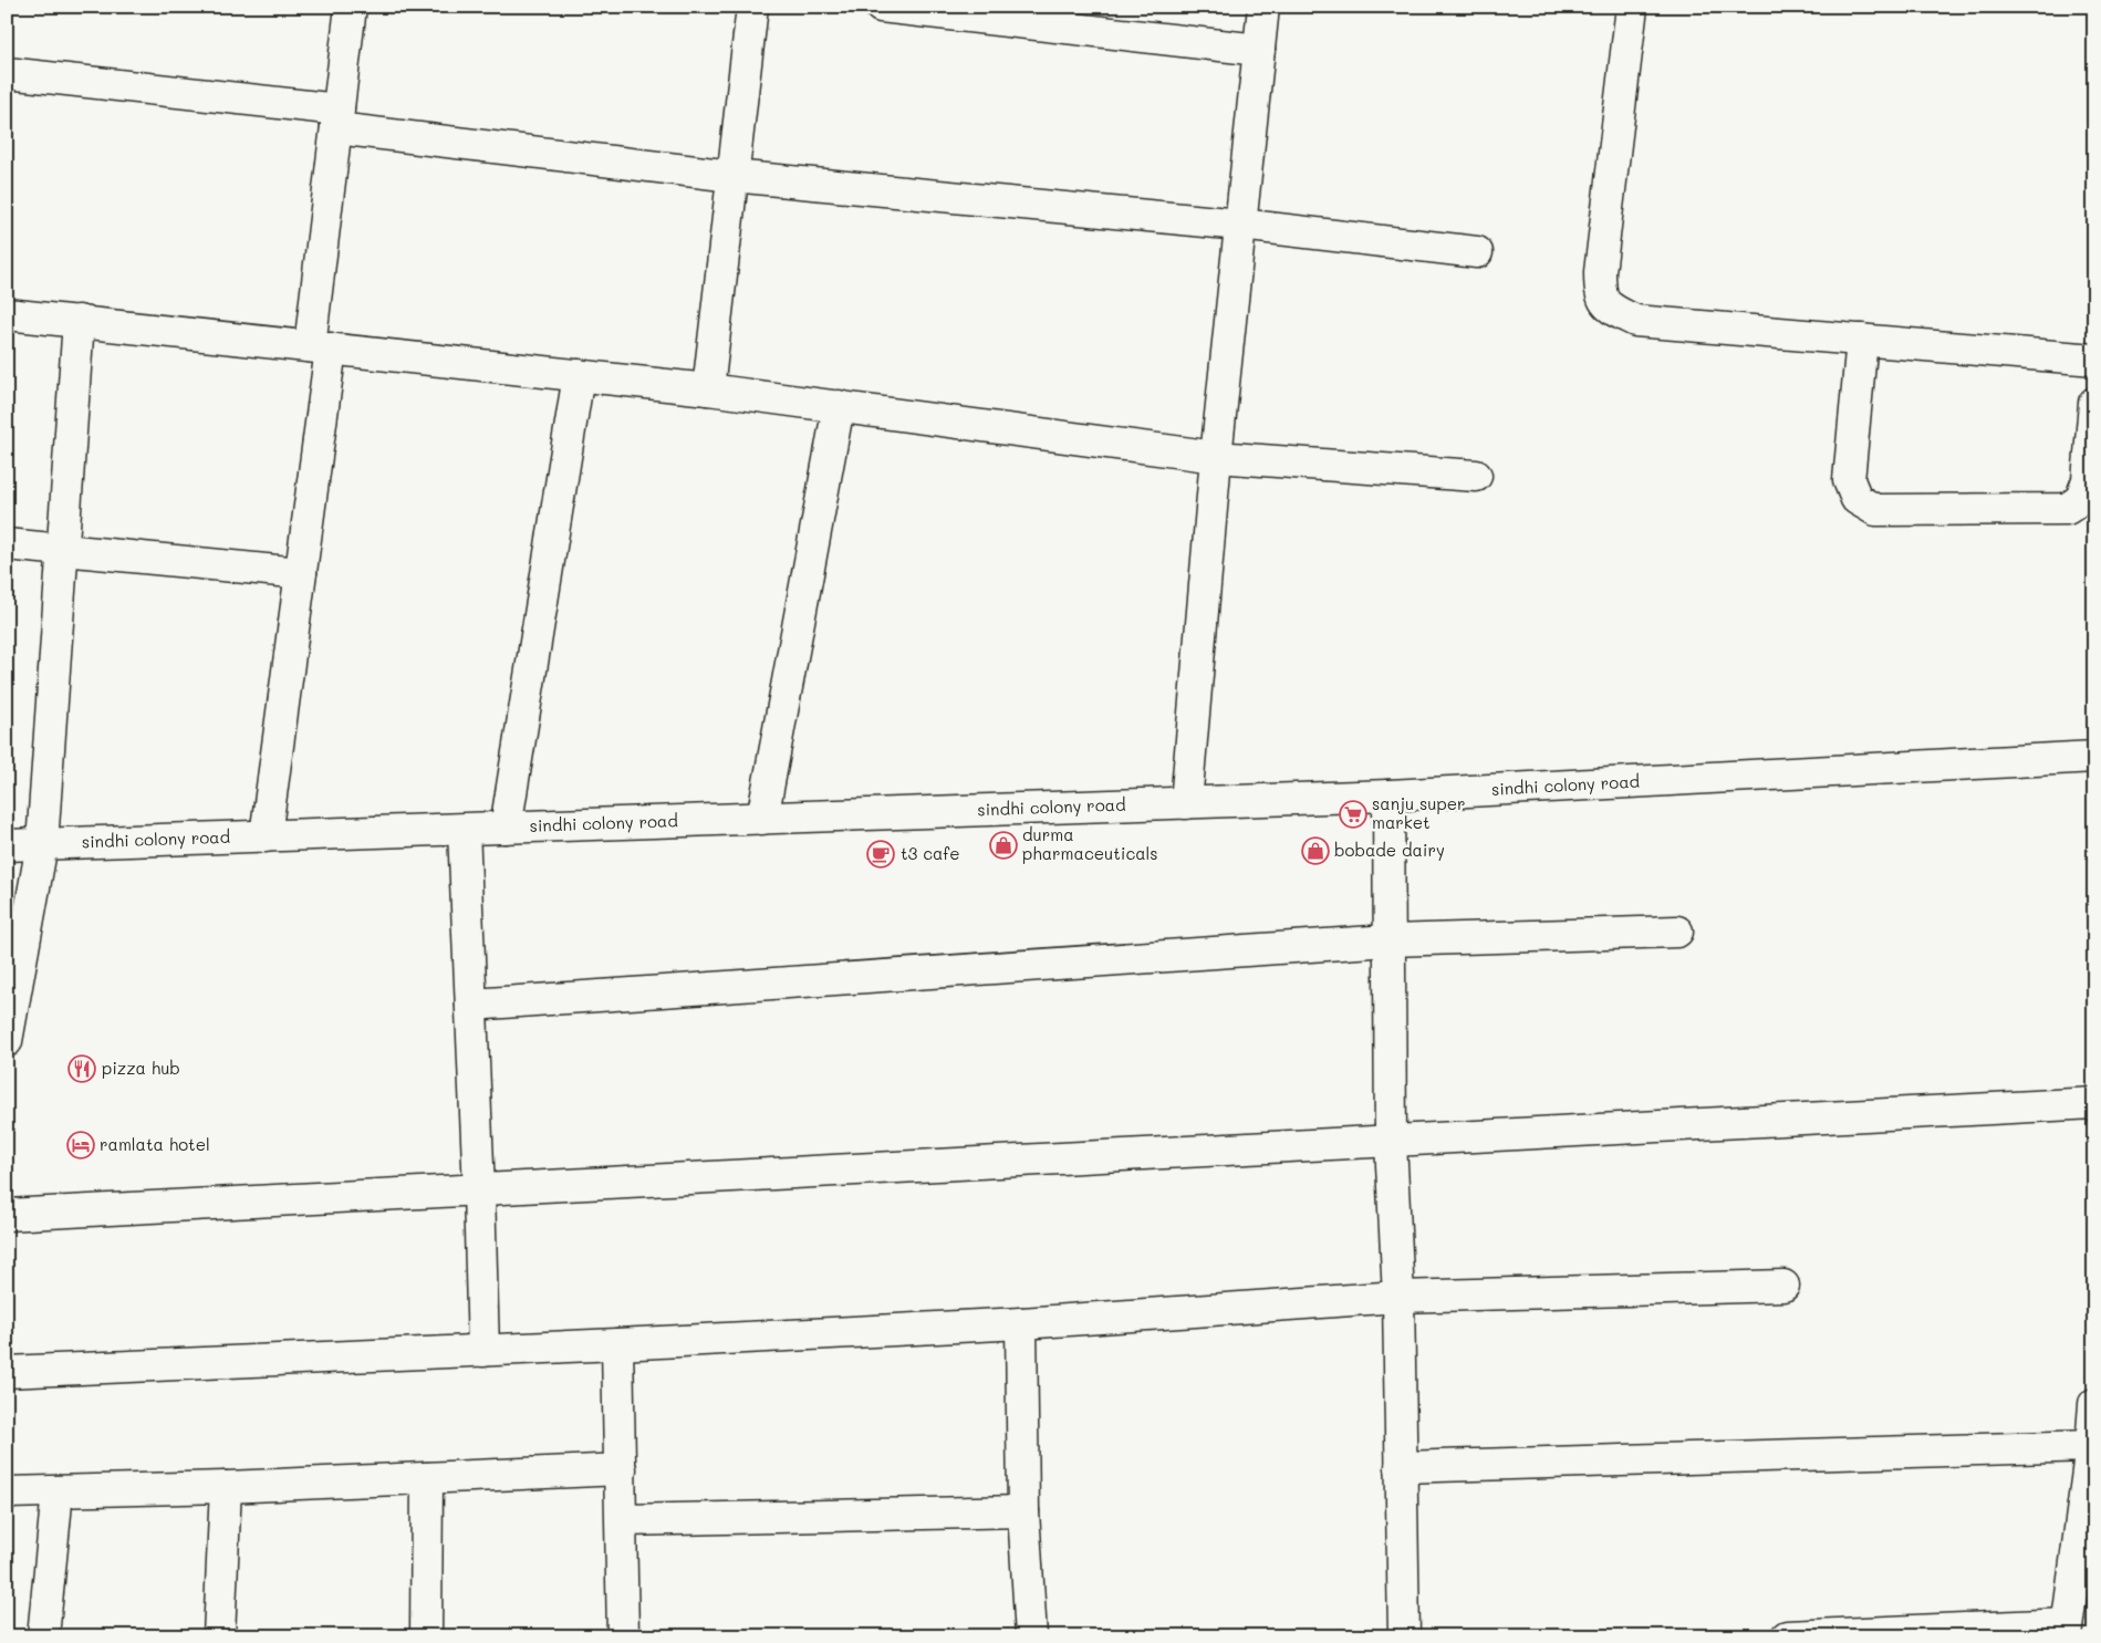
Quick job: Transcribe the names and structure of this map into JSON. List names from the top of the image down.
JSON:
{
  "streets": {
    "street": ["sindhi colony road"]
  },
  "places": {
    "supermarket": ["sanju super market"],
    "shop": ["durma pharmaceuticals", "bobade dairy"],
    "cafe": ["t3 cafe"],
    "restaurant": ["pizza hub"],
    "hotel": ["ramlata hotel"]
  }
}
